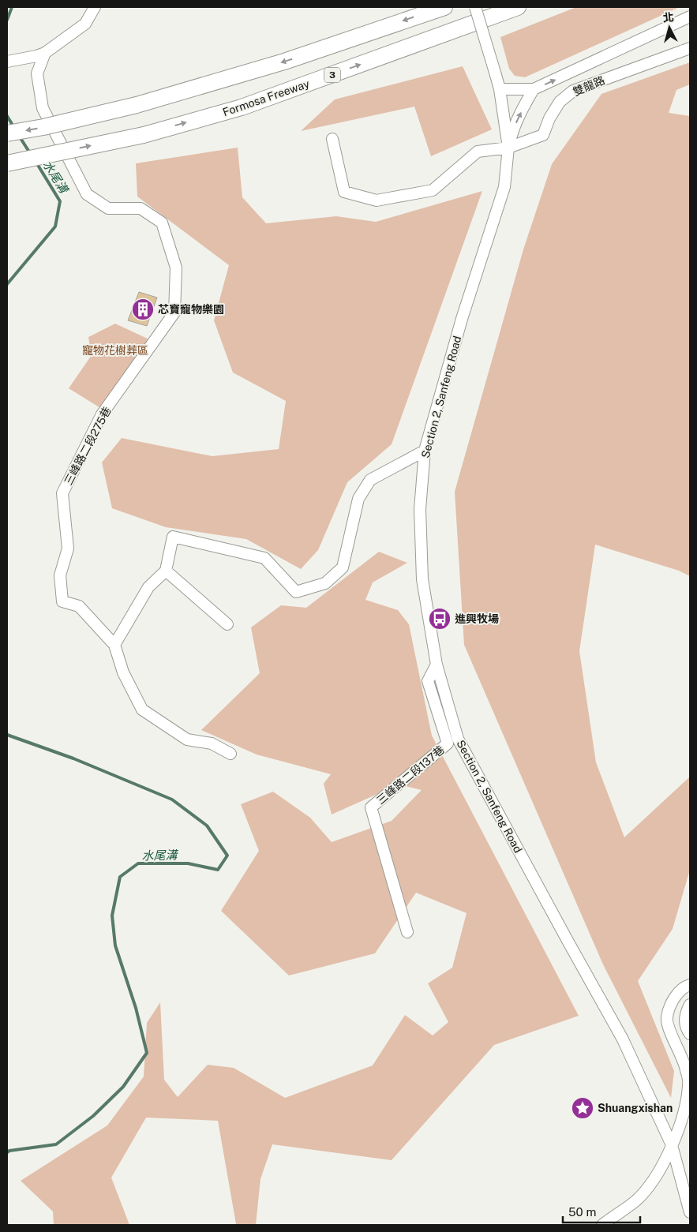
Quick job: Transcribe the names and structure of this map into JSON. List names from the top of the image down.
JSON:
{
  "streets": {
    "highway": ["3", "Formosa Freeway"],
    "street": [
      "雙龍路",
      "Section 2, Sanfeng Road",
      "三峰路二段275巷",
      "三峰路二段137巷"
    ]
  },
  "crossings": [
    ["雙龍路", "Section 2, Sanfeng Road"],
    ["Section 2, Sanfeng Road", "三峰路二段137巷"]
  ],
  "water": ["水尾溝"],
  "parks": ["寵物花樹葬區"],
  "places": {
    "building": ["芯寶寵物樂園"],
    "bus stop": ["進興牧場"],
    "place": ["Shuangxishan"]
  },
  "scale_bar": "50 m",
  "north": "top"
}
